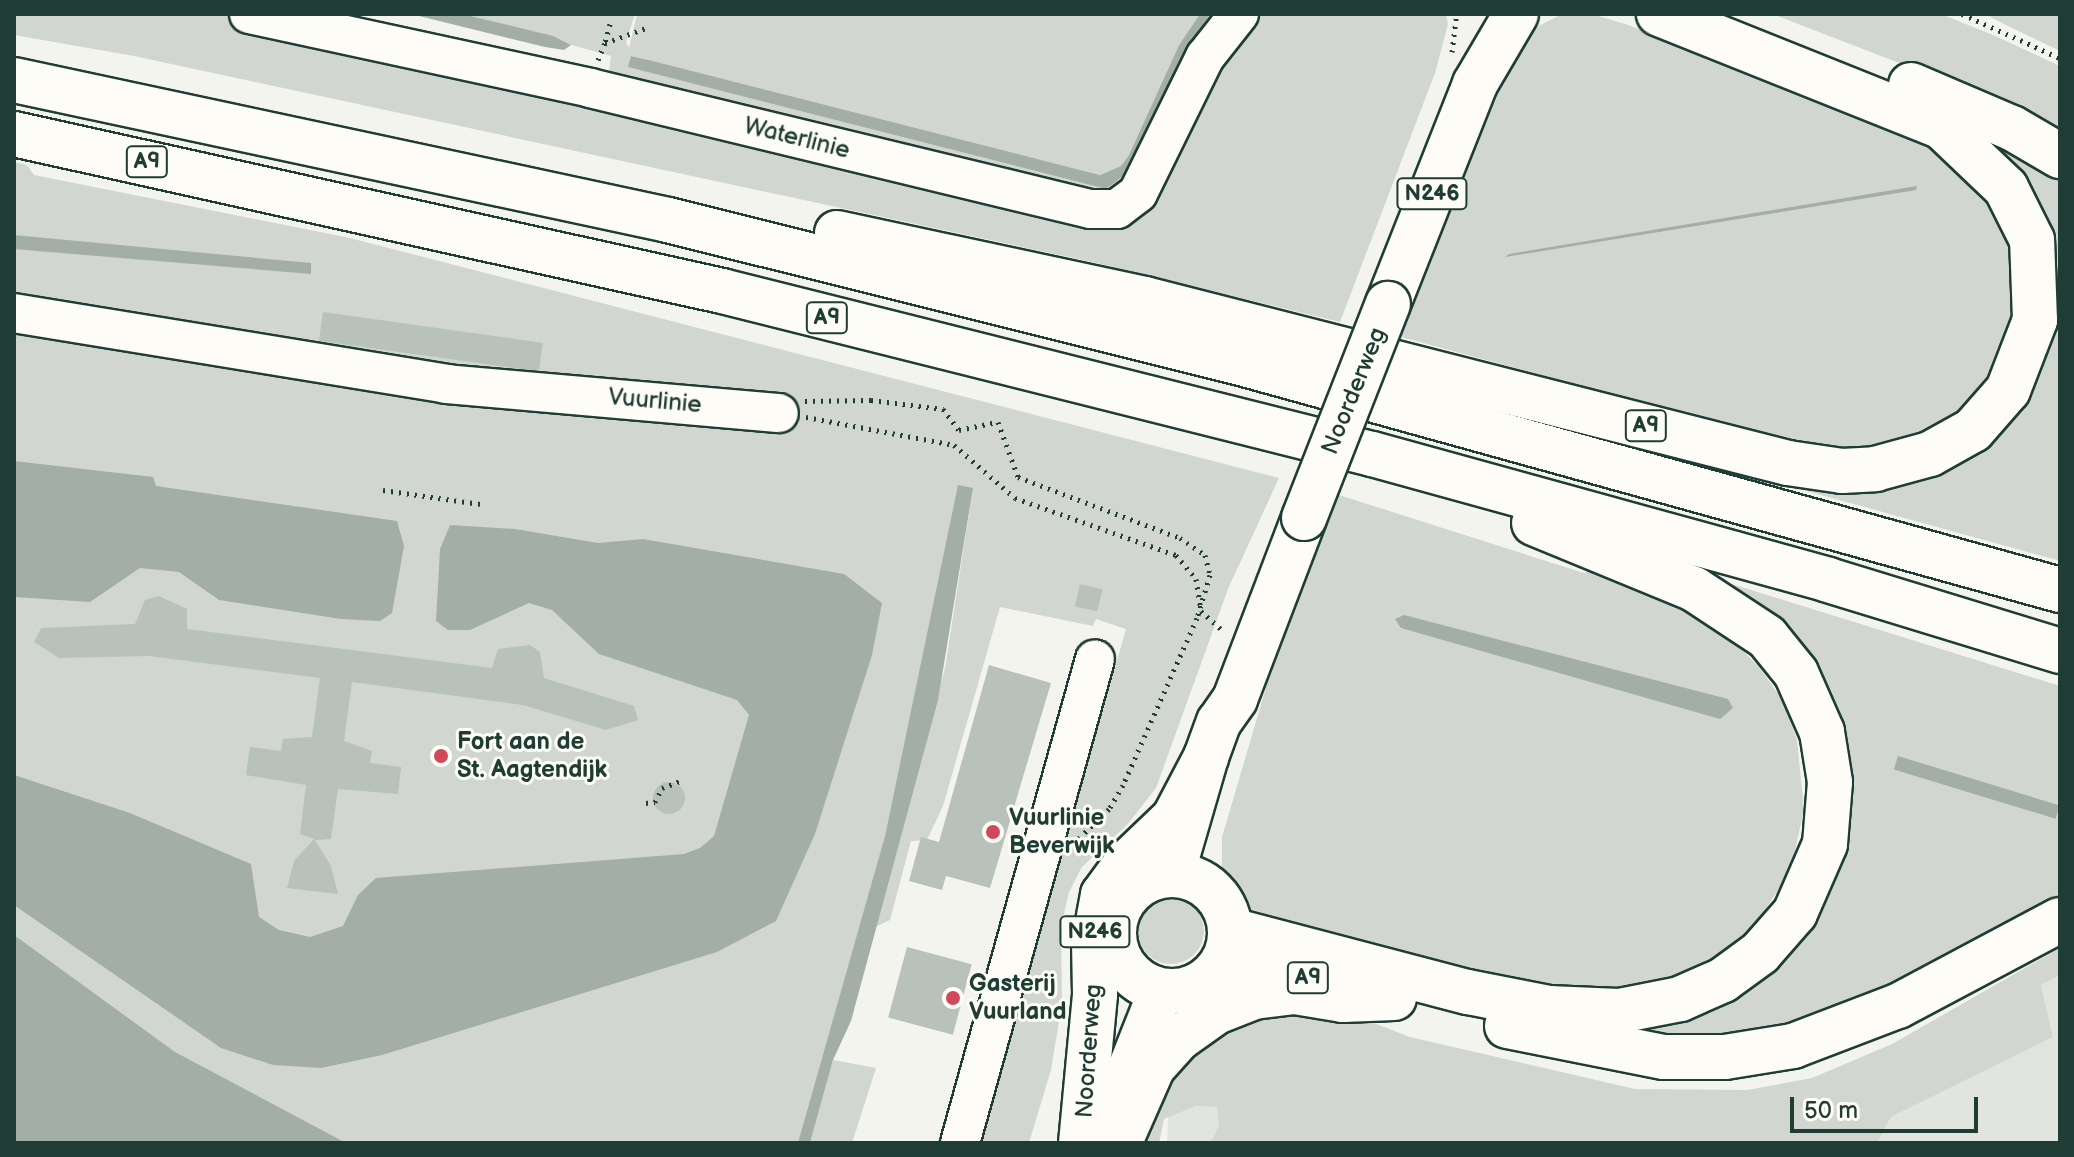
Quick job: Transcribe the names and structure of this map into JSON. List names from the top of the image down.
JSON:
{
  "streets": {
    "main road": ["A9", "N246", "Noorderweg"],
    "street": ["Waterlinie", "Vuurlinie"]
  },
  "crossings": [
    ["A9", "N246"],
    ["A9", "Noorderweg"],
    ["N246", "Noorderweg"]
  ],
  "places": ["Fort aan de St. Aagtendijk", "Vuurlinie Beverwijk", "Gasterij Vuurland"],
  "scale_bar": "50 m"
}
